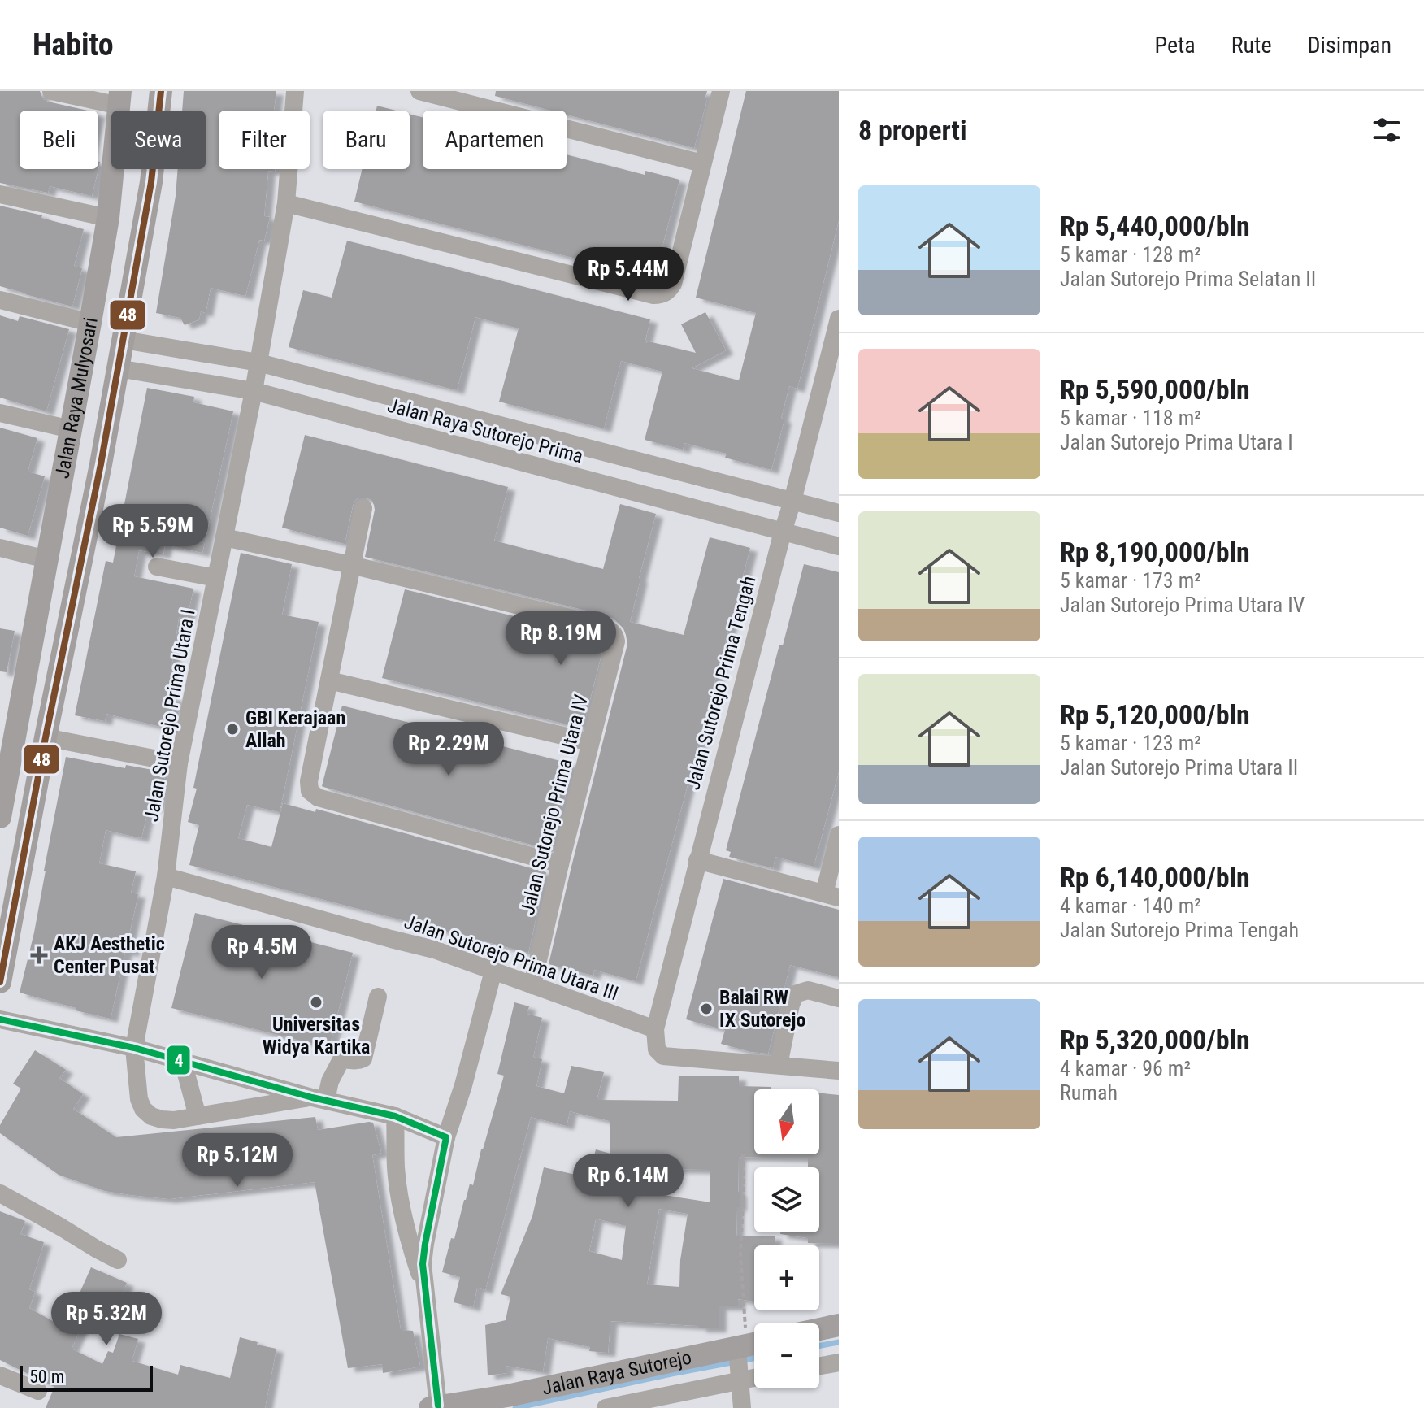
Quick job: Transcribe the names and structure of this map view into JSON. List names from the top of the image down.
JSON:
{
  "streets": {
    "main road": ["Jalan Raya Mulyosari", "Jalan Raya Sutorejo"],
    "street": [
      "Jalan Raya Sutorejo Prima",
      "Jalan Sutorejo Prima Tengah",
      "Jalan Sutorejo Prima Utara I",
      "Jalan Sutorejo Prima Utara IV",
      "Jalan Sutorejo Prima Utara III"
    ]
  },
  "crossings": [
    ["Jalan Raya Mulyosari", "Jalan Raya Sutorejo Prima"],
    ["Jalan Raya Sutorejo Prima", "Jalan Sutorejo Prima Tengah"],
    ["Jalan Raya Sutorejo Prima", "Jalan Sutorejo Prima Utara I"],
    ["Jalan Sutorejo Prima Tengah", "Jalan Sutorejo Prima Utara III"],
    ["Jalan Sutorejo Prima Utara I", "Jalan Sutorejo Prima Utara IV"],
    ["Jalan Sutorejo Prima Utara I", "Jalan Sutorejo Prima Utara III"],
    ["Jalan Sutorejo Prima Utara IV", "Jalan Sutorejo Prima Utara III"]
  ],
  "places": {
    "other": ["GBI Kerajaan Allah", "Universitas Widya Kartika", "Balai RW IX Sutorejo"],
    "health": ["AKJ Aesthetic Center Pusat"]
  },
  "lines": ["transit line 48", "transit line 4"],
  "scale_bar": "50 m",
  "north": "bottom",
  "page": {
    "header": "Habito",
    "nav": ["Peta", "Rute", "Disimpan"],
    "heading": "8 properti",
    "chip": [
      "Beli",
      "Sewa",
      "Filter",
      "Baru",
      "Apartemen"
    ],
    "list": [
      {
        "name": "Rp 5,440,000/bln",
        "note": "5 kamar · 128 m² · Jalan Sutorejo Prima Selatan II"
      },
      {
        "name": "Rp 5,590,000/bln",
        "note": "5 kamar · 118 m² · Jalan Sutorejo Prima Utara I"
      },
      {
        "name": "Rp 8,190,000/bln",
        "note": "5 kamar · 173 m² · Jalan Sutorejo Prima Utara IV"
      },
      {
        "name": "Rp 5,120,000/bln",
        "note": "5 kamar · 123 m² · Jalan Sutorejo Prima Utara II"
      },
      {
        "name": "Rp 6,140,000/bln",
        "note": "4 kamar · 140 m² · Jalan Sutorejo Prima Tengah"
      },
      {
        "name": "Rp 5,320,000/bln",
        "note": "4 kamar · 96 m² · Rumah"
      }
    ],
    "price": [
      "Rp 5.44M",
      "Rp 5.59M",
      "Rp 8.19M",
      "Rp 2.29M",
      "Rp 4.5M",
      "Rp 5.12M",
      "Rp 6.14M",
      "Rp 5.32M"
    ],
    "map_buttons": ["+", "−"],
    "scale": "50 m"
  }
}
